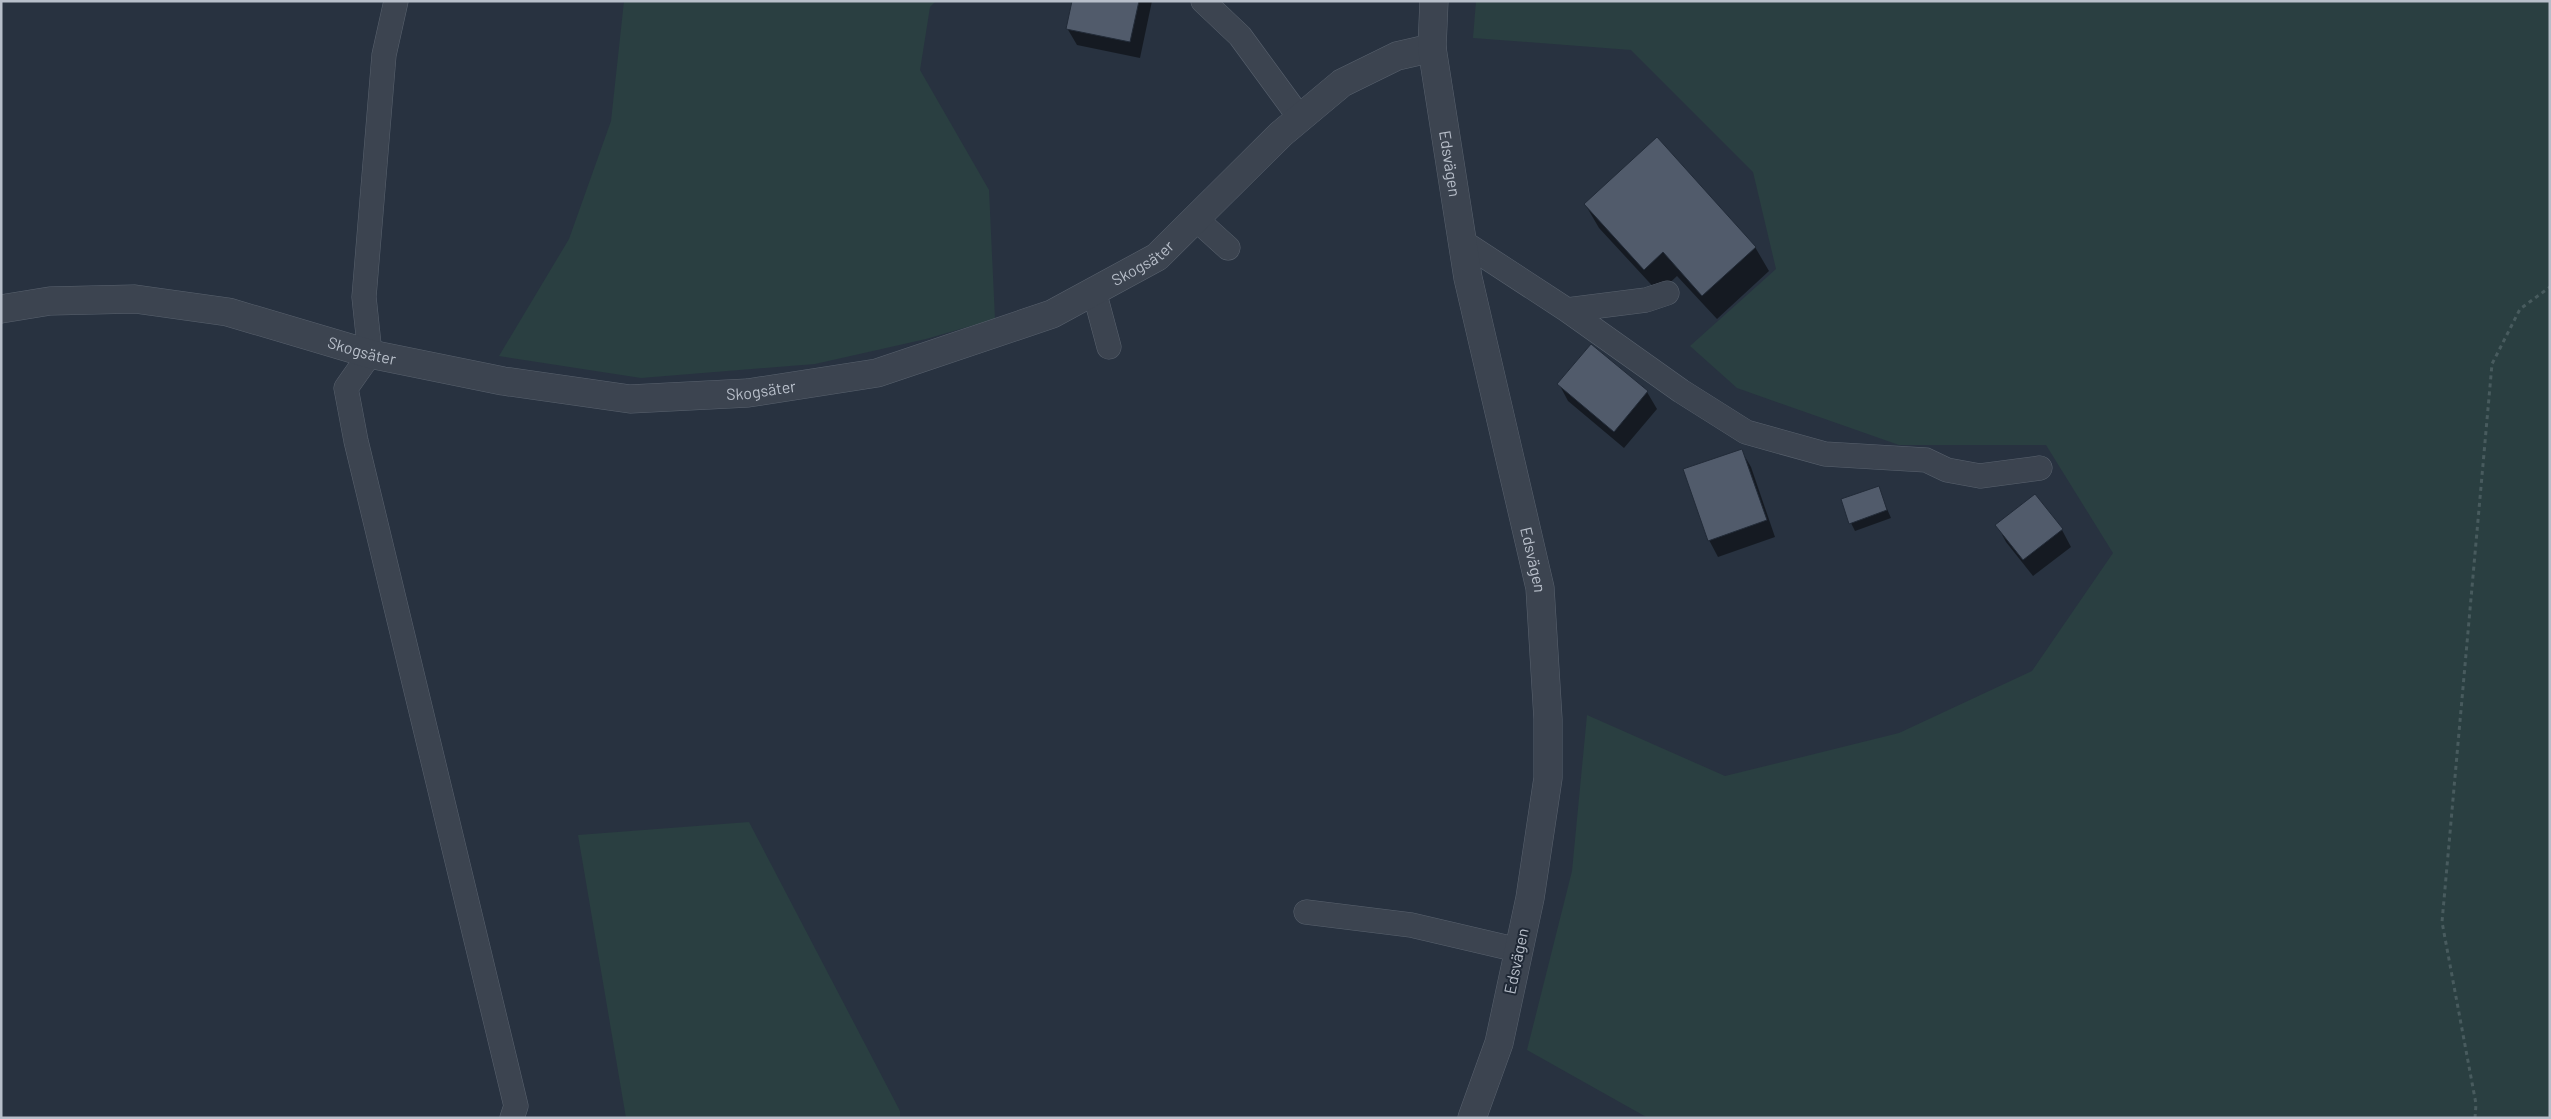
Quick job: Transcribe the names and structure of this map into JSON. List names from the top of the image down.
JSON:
{
  "streets": {
    "street": ["Edsvägen", "Skogsäter"]
  },
  "crossings": [
    ["Edsvägen", "Skogsäter"]
  ]
}
